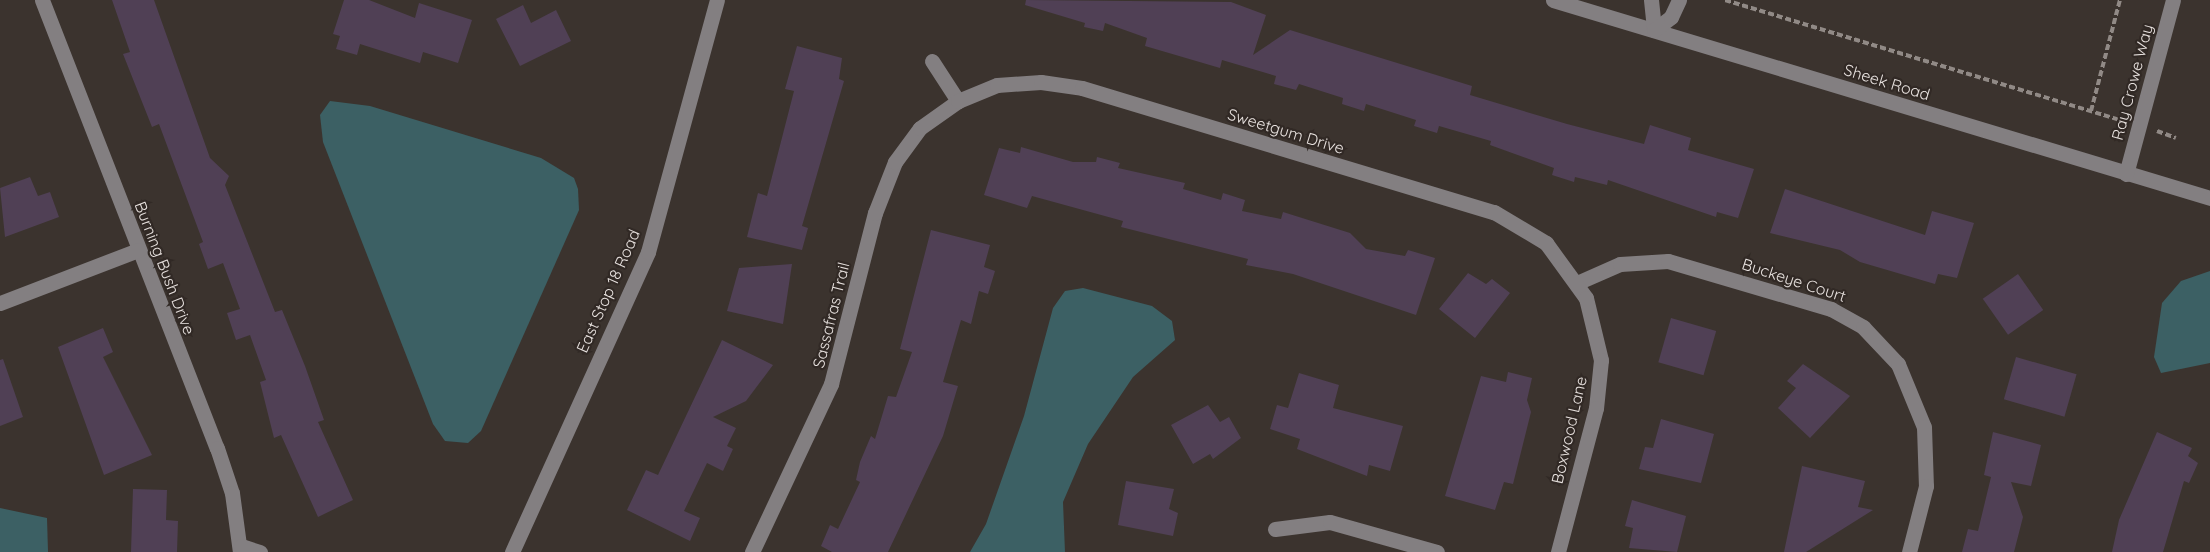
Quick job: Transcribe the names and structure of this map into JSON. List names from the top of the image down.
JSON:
{
  "streets": {
    "street": [
      "Sheek Road",
      "Ray Crowe Way",
      "Sweetgum Drive",
      "Burning Bush Drive",
      "Buckeye Court",
      "East Stop 18 Road",
      "Sassafras Trail",
      "Boxwood Lane"
    ]
  },
  "crossings": [
    ["Sheek Road", "Ray Crowe Way"],
    ["Sweetgum Drive", "Buckeye Court"],
    ["Sweetgum Drive", "Sassafras Trail"],
    ["Sweetgum Drive", "Boxwood Lane"],
    ["Buckeye Court", "Boxwood Lane"]
  ]
}
